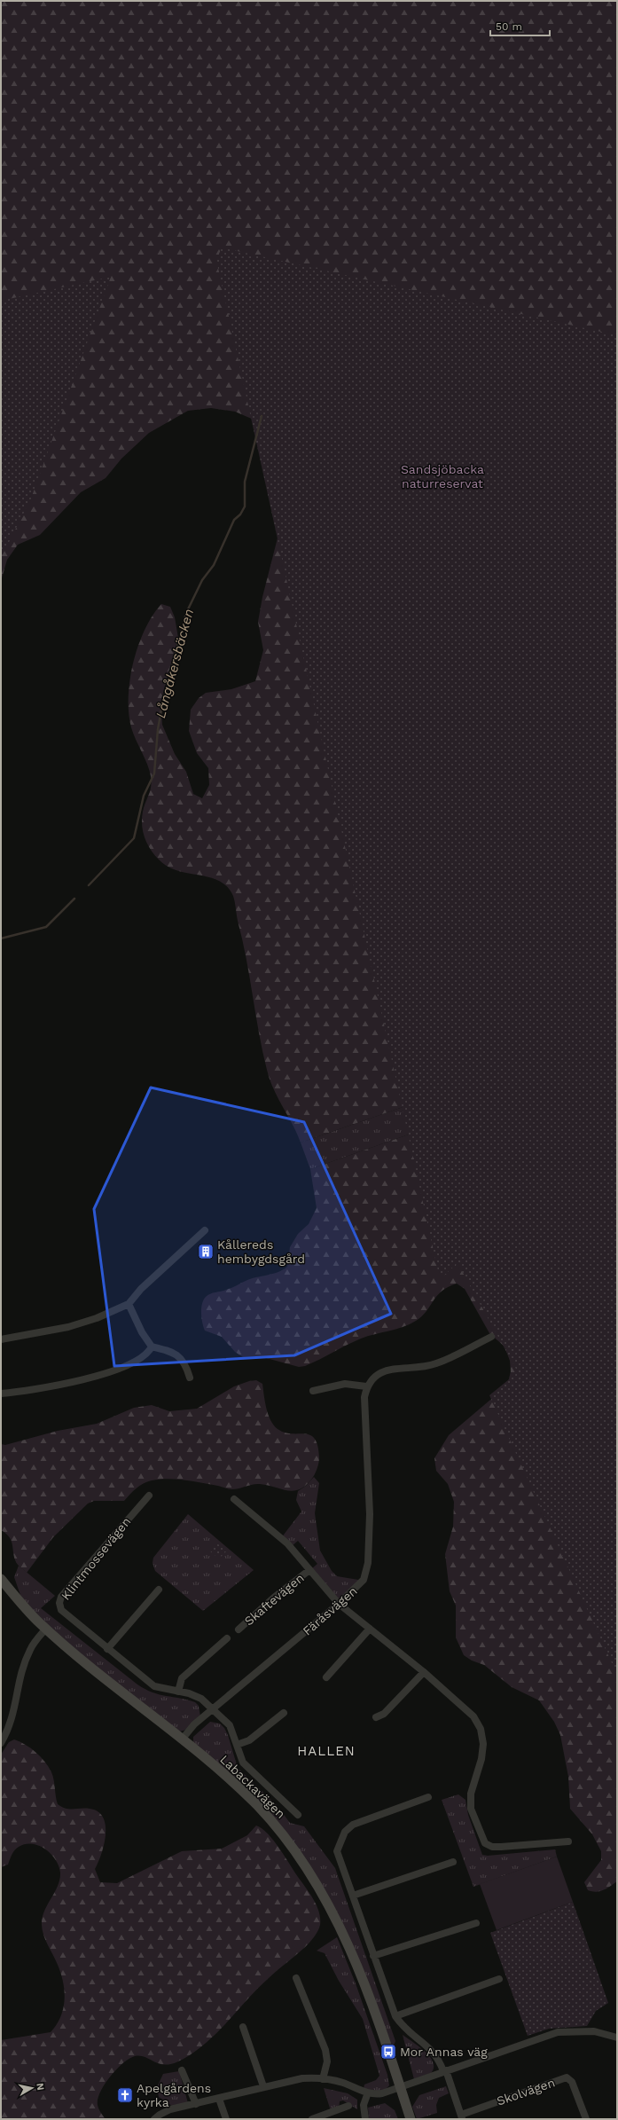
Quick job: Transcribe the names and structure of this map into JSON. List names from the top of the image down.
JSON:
{
  "streets": {
    "street": [
      "Klintmossevägen",
      "Skaftevägen",
      "Färåsvägen",
      "Labackavägen",
      "Skolvägen"
    ]
  },
  "crossings": [
    ["Klintmossevägen", "Färåsvägen"],
    ["Skaftevägen", "Färåsvägen"],
    ["Färåsvägen", "Labackavägen"]
  ],
  "districts": ["HALLEN"],
  "water": ["Långåkersbäcken"],
  "parks": ["Sandsjöbacka naturreservat"],
  "places": {
    "building": ["Kållereds hembygdsgård"],
    "bus stop": ["Mor Annas väg"],
    "church": ["Apelgårdens kyrka"]
  },
  "scale_bar": "50 m",
  "north": "right"
}
